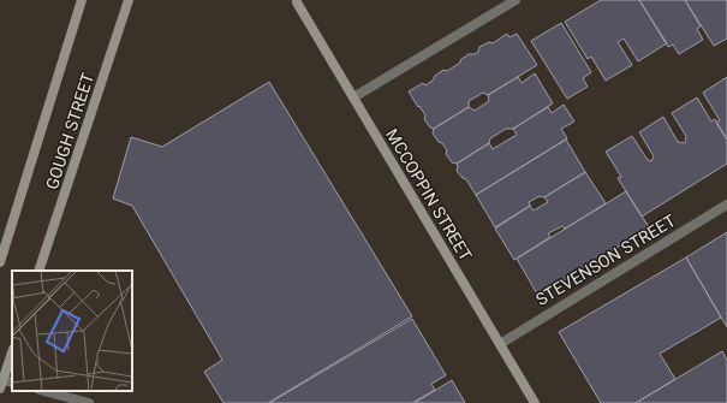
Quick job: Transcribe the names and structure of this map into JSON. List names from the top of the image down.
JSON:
{
  "streets": {
    "main road": ["GOUGH STREET", "MCCOPPIN STREET"],
    "street": ["STEVENSON STREET"]
  },
  "crossings": [
    ["MCCOPPIN STREET", "STEVENSON STREET"]
  ]
}
